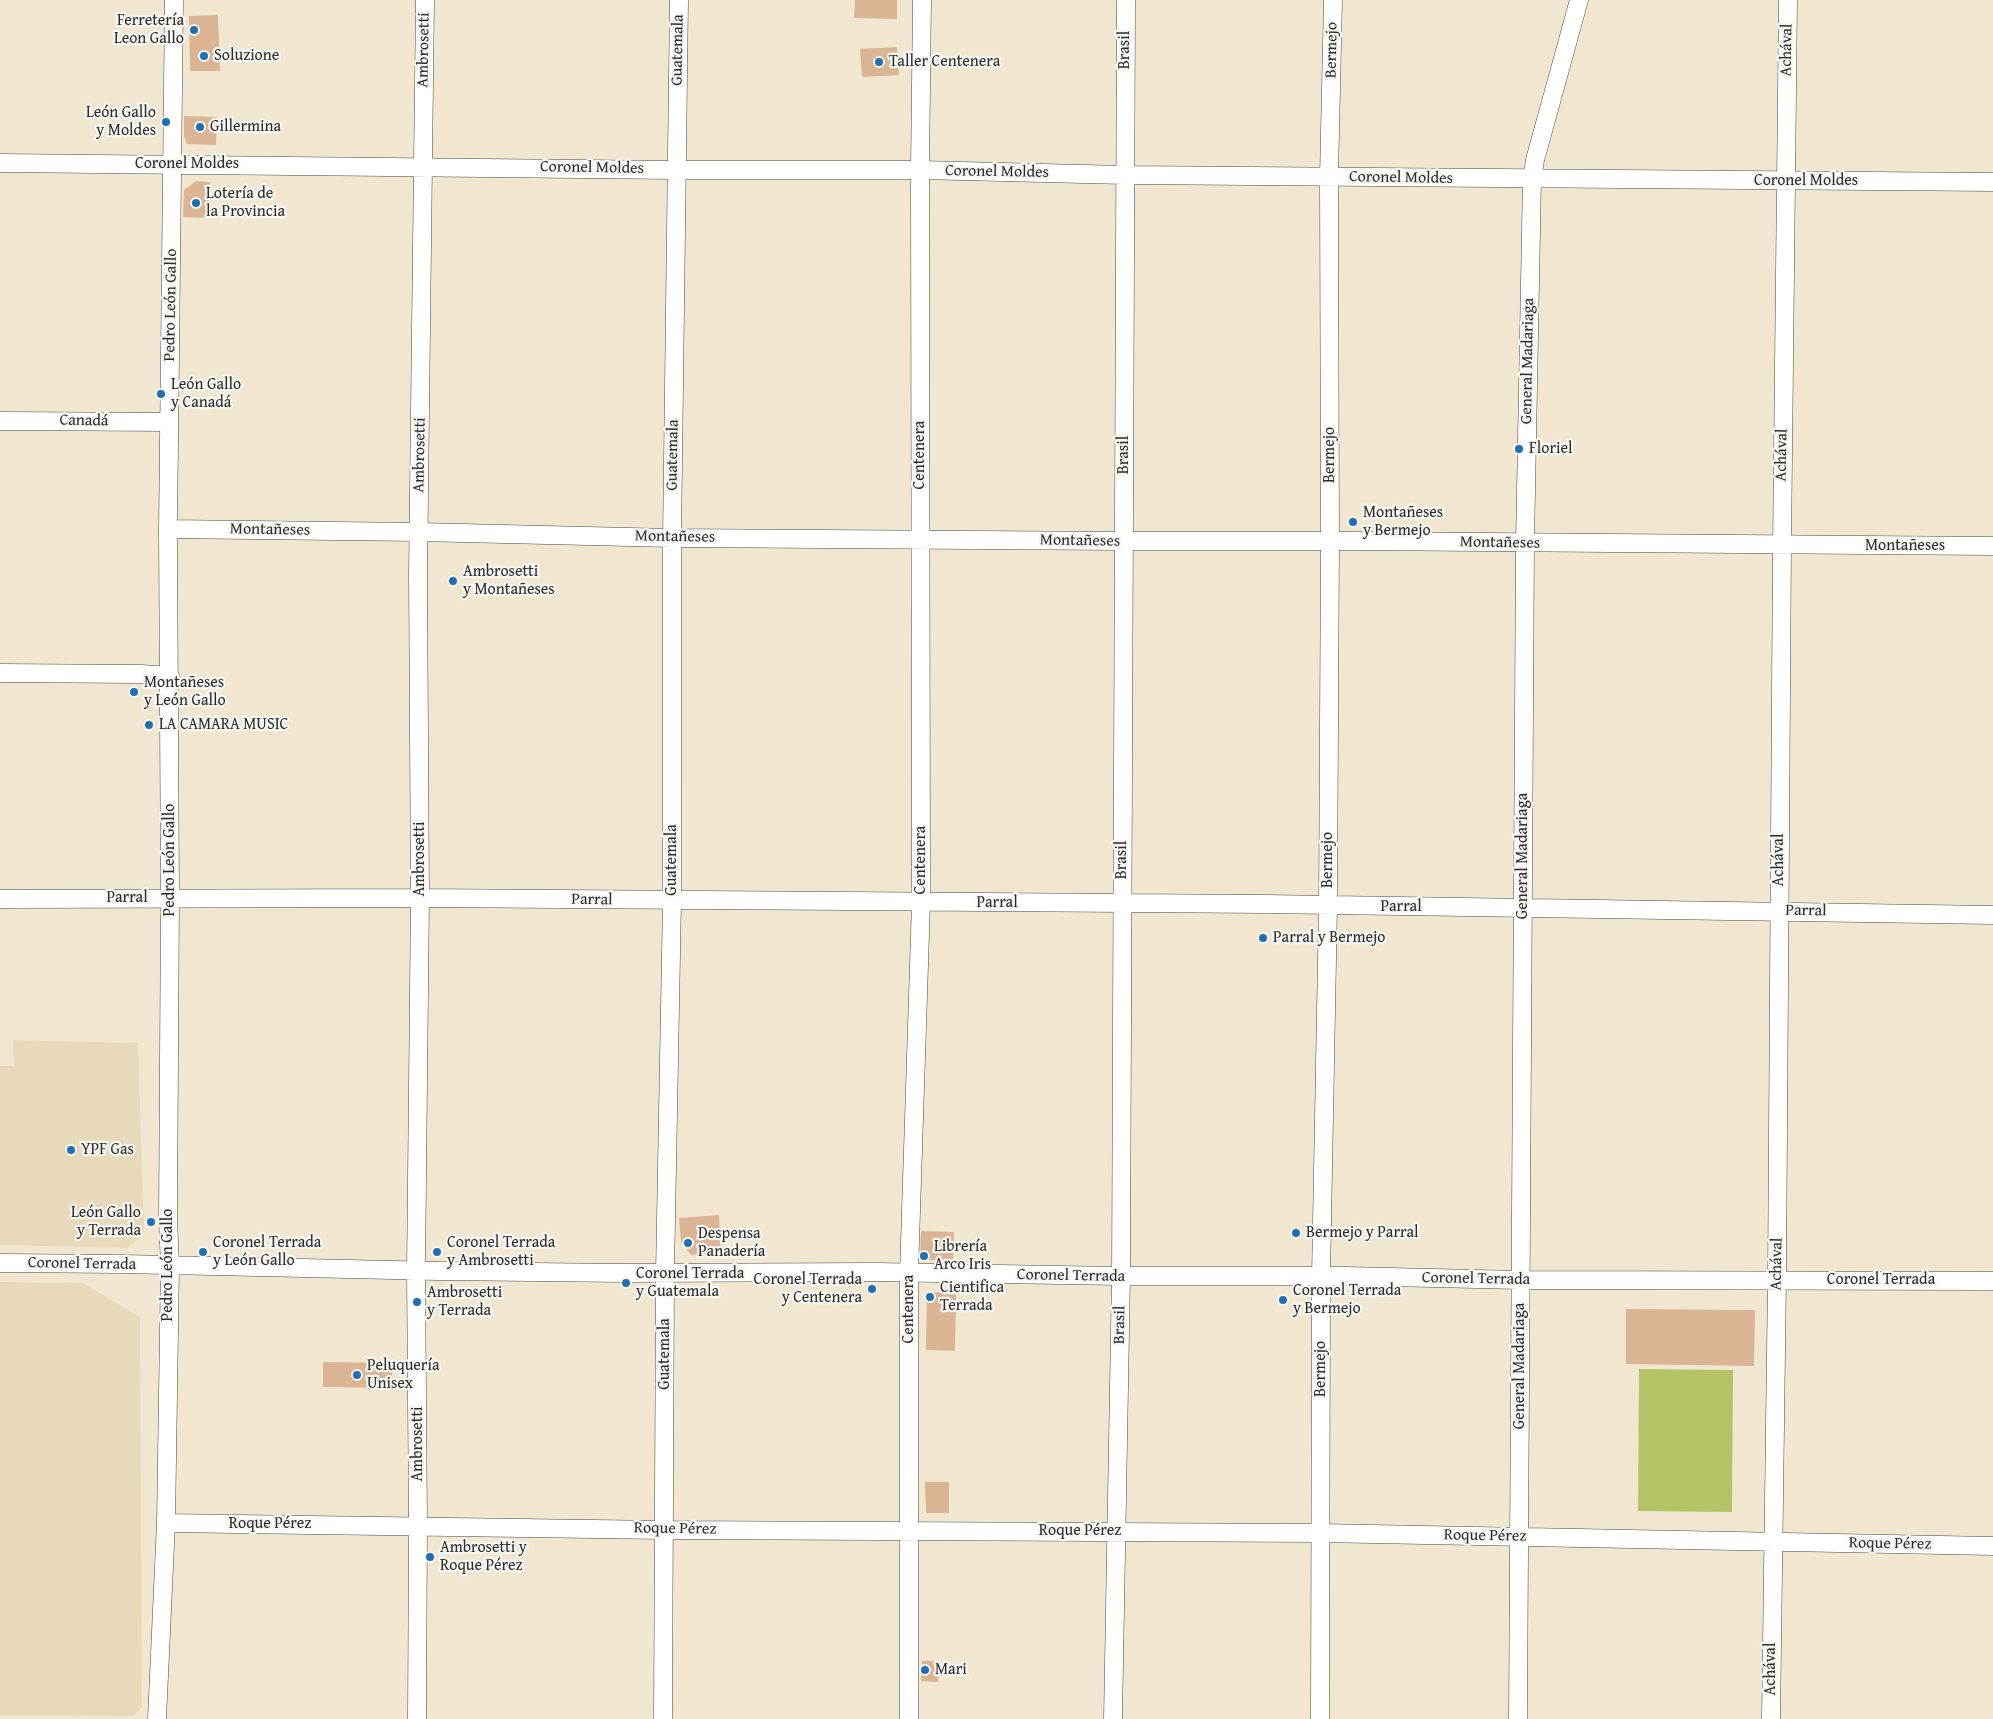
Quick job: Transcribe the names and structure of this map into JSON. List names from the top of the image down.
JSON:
{
  "streets": {
    "street": [
      "Ambrosetti",
      "Guatemala",
      "Brasil",
      "Bermejo",
      "Achával",
      "Coronel Moldes",
      "Pedro León Gallo",
      "General Madariaga",
      "Canadá",
      "Centenera",
      "Montañeses",
      "Parral",
      "Coronel Terrada",
      "Roque Pérez"
    ]
  },
  "crossings": [
    ["Ambrosetti", "Coronel Moldes"],
    ["Ambrosetti", "Montañeses"],
    ["Ambrosetti", "Parral"],
    ["Ambrosetti", "Coronel Terrada"],
    ["Ambrosetti", "Roque Pérez"],
    ["Guatemala", "Coronel Moldes"],
    ["Guatemala", "Montañeses"],
    ["Guatemala", "Parral"],
    ["Guatemala", "Coronel Terrada"],
    ["Guatemala", "Roque Pérez"],
    ["Brasil", "Coronel Moldes"],
    ["Brasil", "Montañeses"],
    ["Brasil", "Parral"],
    ["Brasil", "Coronel Terrada"],
    ["Brasil", "Roque Pérez"],
    ["Bermejo", "Coronel Moldes"],
    ["Bermejo", "Montañeses"],
    ["Bermejo", "Parral"],
    ["Bermejo", "Coronel Terrada"],
    ["Bermejo", "Roque Pérez"],
    ["Achával", "Coronel Moldes"],
    ["Achával", "Montañeses"],
    ["Achával", "Parral"],
    ["Achával", "Coronel Terrada"],
    ["Achával", "Roque Pérez"],
    ["Coronel Moldes", "Pedro León Gallo"],
    ["Coronel Moldes", "General Madariaga"],
    ["Coronel Moldes", "Centenera"],
    ["Pedro León Gallo", "Canadá"],
    ["Pedro León Gallo", "Montañeses"],
    ["Pedro León Gallo", "Parral"],
    ["Pedro León Gallo", "Coronel Terrada"],
    ["Pedro León Gallo", "Roque Pérez"],
    ["General Madariaga", "Montañeses"],
    ["General Madariaga", "Parral"],
    ["General Madariaga", "Coronel Terrada"],
    ["General Madariaga", "Roque Pérez"],
    ["Centenera", "Montañeses"],
    ["Centenera", "Parral"],
    ["Centenera", "Coronel Terrada"],
    ["Centenera", "Roque Pérez"]
  ],
  "places": [
    "Ferretería Leon Gallo",
    "Soluzione",
    "Taller Centenera",
    "León Gallo y Moldes",
    "Gillermina",
    "Lotería de la Provincia",
    "León Gallo y Canadá",
    "Floriel",
    "Montañeses y Bermejo",
    "Ambrosetti y Montañeses",
    "Montañeses y León Gallo",
    "LA CAMARA MUSIC",
    "Parral y Bermejo",
    "YPF Gas",
    "León Gallo y Terrada",
    "Bermejo y Parral",
    "Despensa Panadería",
    "Coronel Terrada y León Gallo",
    "Coronel Terrada y Ambrosetti",
    "Librería Arco Iris",
    "Coronel Terrada y Guatemala",
    "Coronel Terrada y Centenera",
    "Cientifica Terrada",
    "Coronel Terrada y Bermejo",
    "Ambrosetti y Terrada",
    "Peluquería Unisex",
    "Ambrosetti y Roque Pérez",
    "Mari"
  ]
}
